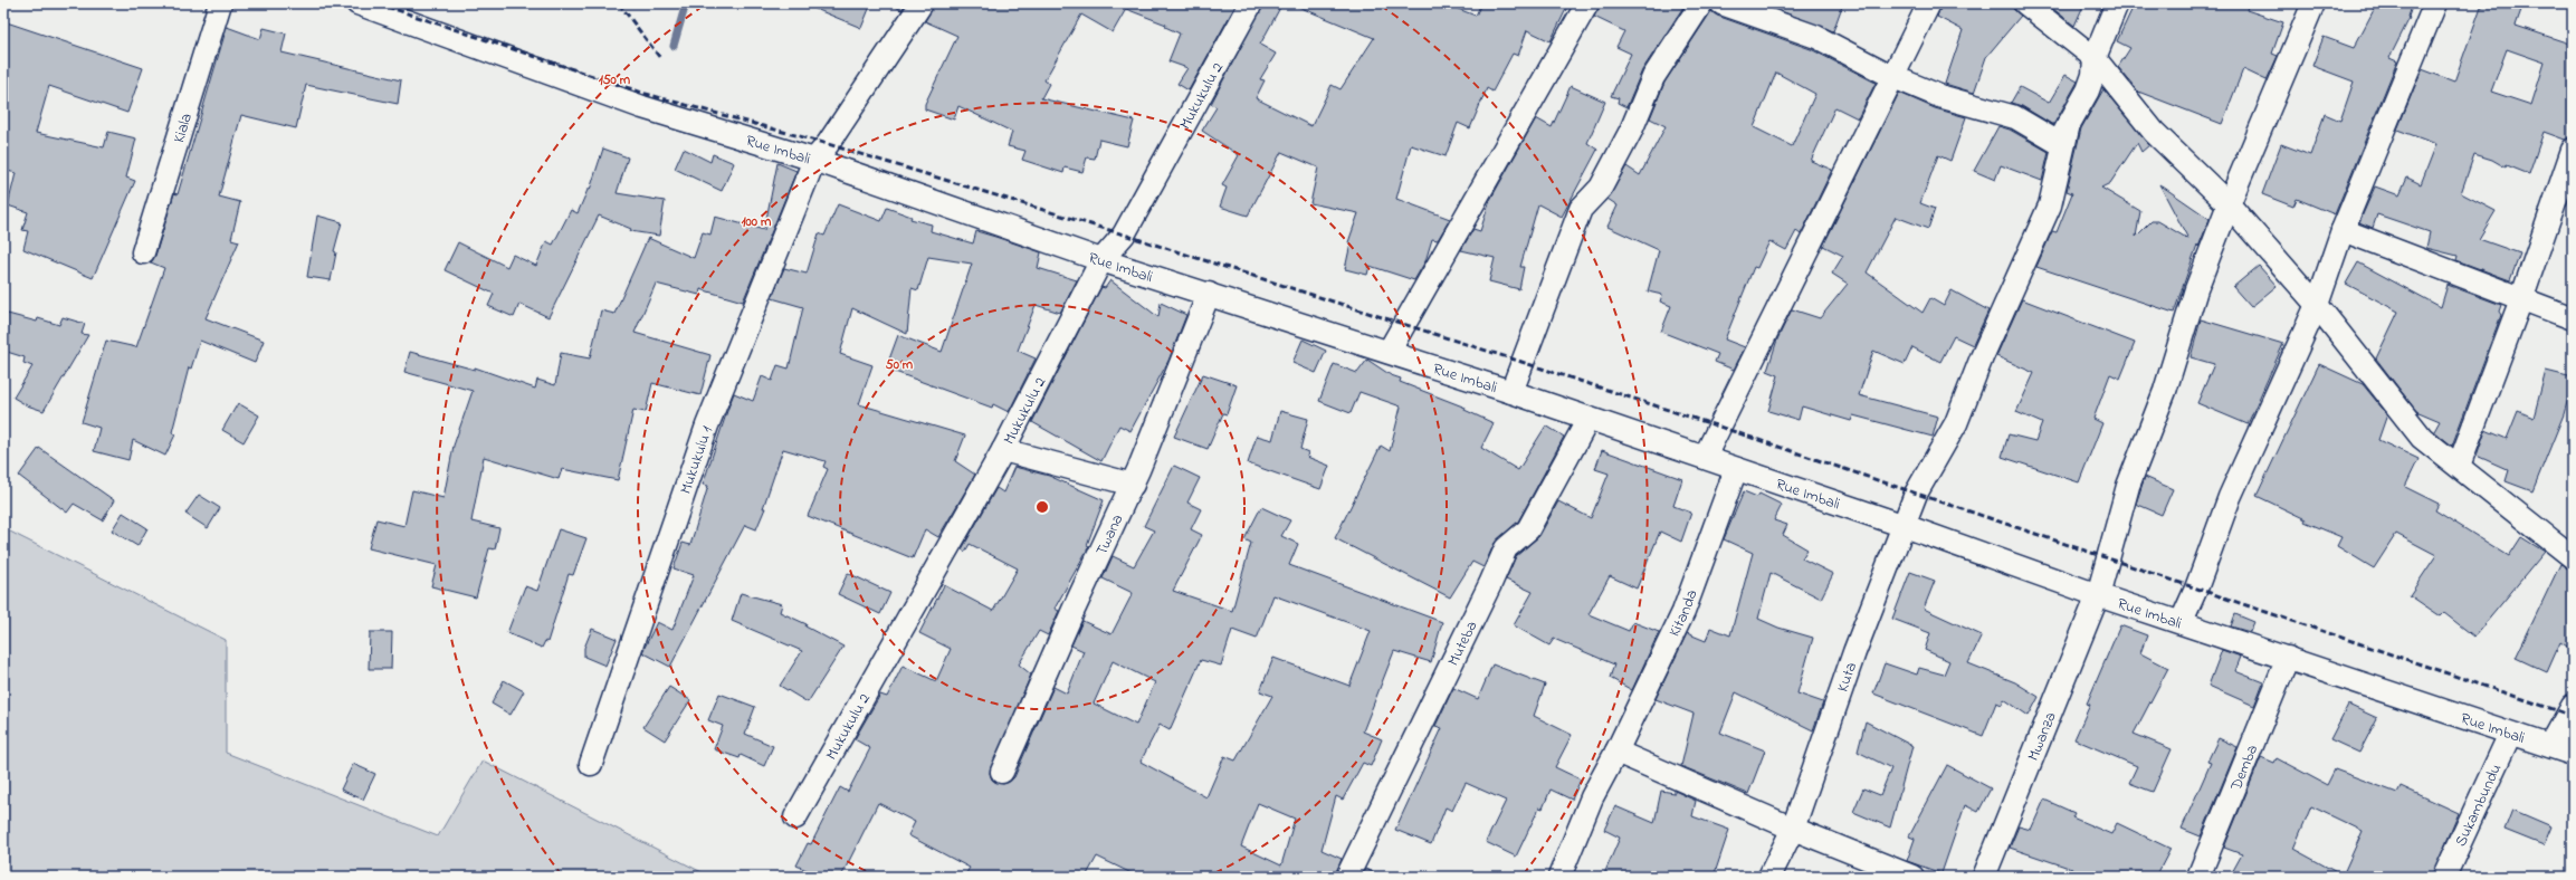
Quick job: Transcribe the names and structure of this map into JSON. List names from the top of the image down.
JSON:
{
  "streets": {
    "street": [
      "Mukukulu 2",
      "Kiala",
      "Rue Imbali",
      "Mukukulu 1",
      "Twana",
      "Kitanda",
      "Muteba",
      "Kuta",
      "Mwanza",
      "Demba",
      "Sukambundu"
    ]
  },
  "crossings": [
    ["Mukukulu 2", "Rue Imbali"],
    ["Rue Imbali", "Mukukulu 1"],
    ["Rue Imbali", "Twana"],
    ["Rue Imbali", "Kitanda"],
    ["Rue Imbali", "Muteba"],
    ["Rue Imbali", "Kuta"],
    ["Rue Imbali", "Mwanza"],
    ["Rue Imbali", "Demba"],
    ["Rue Imbali", "Sukambundu"]
  ],
  "rings": ["150 m", "100 m", "50 m"]
}
